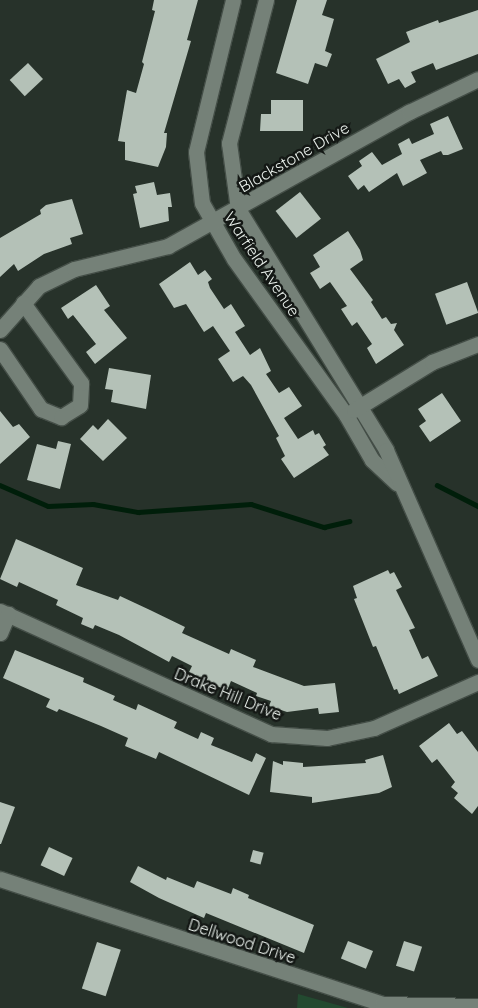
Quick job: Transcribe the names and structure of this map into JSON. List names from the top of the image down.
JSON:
{
  "streets": {
    "street": [
      "Blackstone Drive",
      "Warfield Avenue",
      "Drake Hill Drive",
      "Dellwood Drive"
    ]
  },
  "crossings": [
    ["Blackstone Drive", "Warfield Avenue"]
  ]
}
